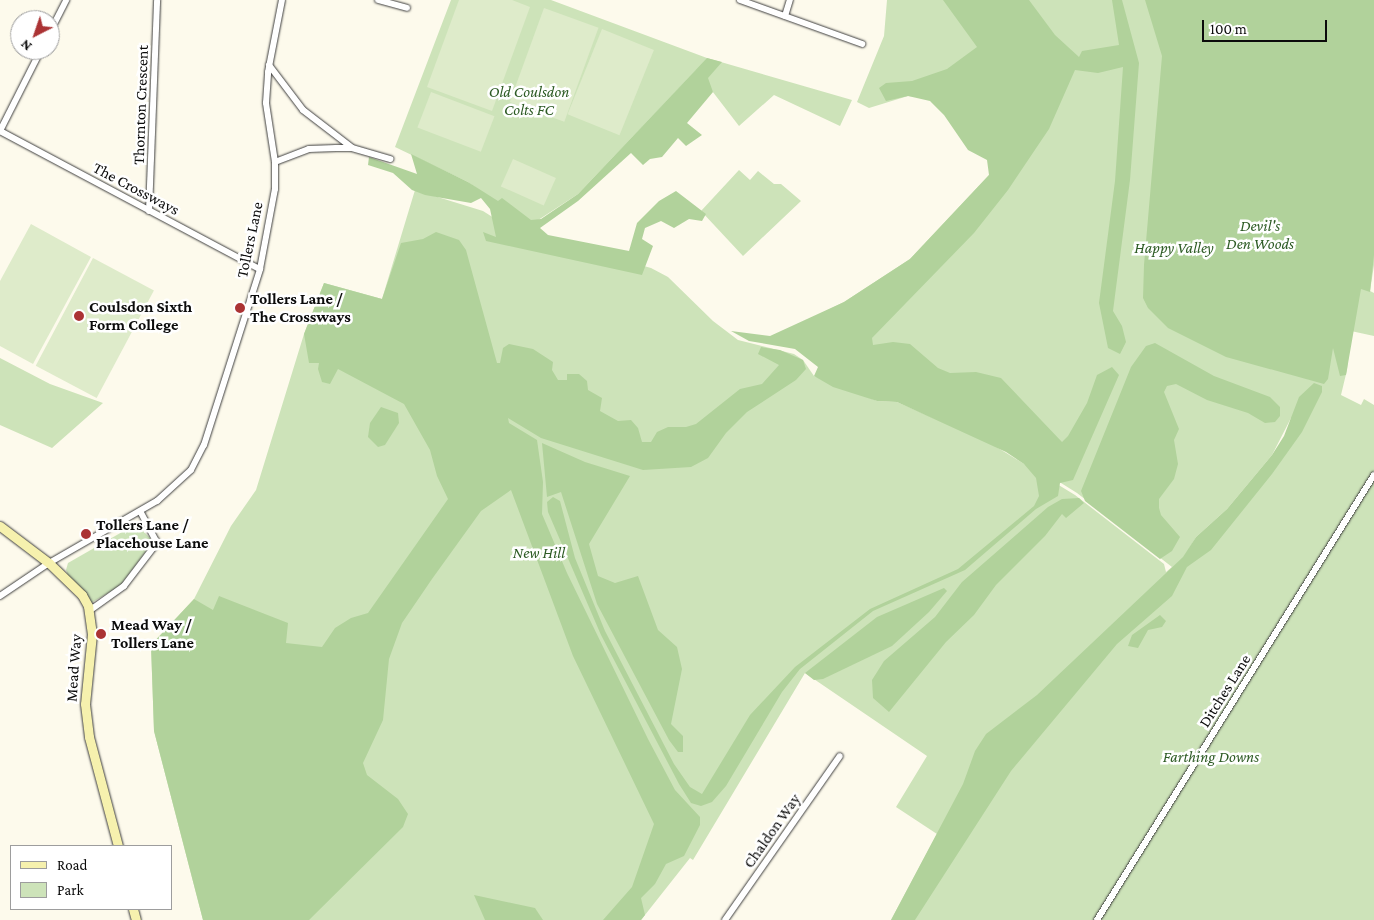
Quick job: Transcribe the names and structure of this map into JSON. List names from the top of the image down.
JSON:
{
  "streets": {
    "street": [
      "Thornton Crescent",
      "The Crossways",
      "Tollers Lane",
      "Mead Way",
      "Ditches Lane",
      "Chaldon Way"
    ]
  },
  "crossings": [
    ["Thornton Crescent", "The Crossways"],
    ["The Crossways", "Tollers Lane"],
    ["Tollers Lane", "Mead Way"]
  ],
  "parks": [
    "Old Coulsdon Colts FC",
    "Devil's Den Woods",
    "Happy Valley",
    "New Hill",
    "Farthing Downs"
  ],
  "places": [
    "Tollers Lane / The Crossways",
    "Coulsdon Sixth Form College",
    "Tollers Lane / Placehouse Lane",
    "Mead Way / Tollers Lane"
  ],
  "legend": ["Road", "Park"],
  "scale_bar": "100 m",
  "north": "bottom left"
}
